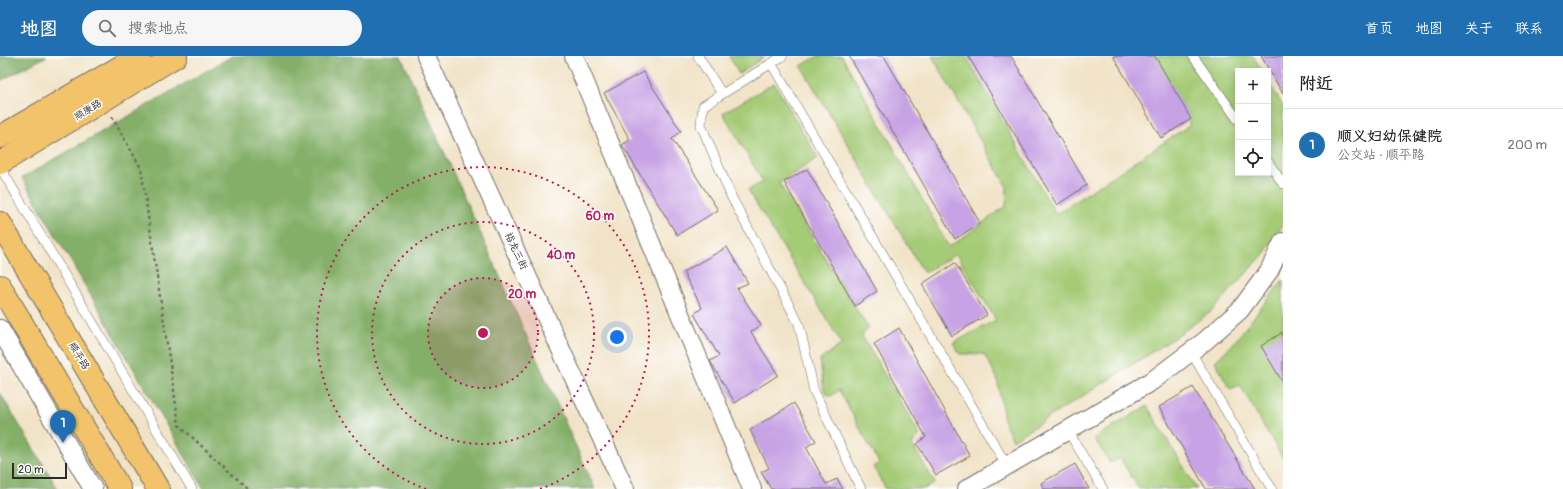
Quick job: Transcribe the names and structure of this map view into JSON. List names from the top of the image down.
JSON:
{
  "streets": {
    "main road": ["顺康路", "顺平路"],
    "street": ["裕龙三街"]
  },
  "scale_bar": "20 m",
  "page": {
    "header": "地图",
    "search": "搜索地点",
    "nav": [
      "首页",
      "地图",
      "关于",
      "联系"
    ],
    "heading": "附近",
    "map_buttons": ["+", "−"],
    "list": [
      {
        "mark": "1",
        "name": "顺义妇幼保健院",
        "note": "公交站 · 顺平路",
        "value": "200 m"
      }
    ],
    "pins": "1",
    "scale": "20 m"
  },
  "rings": ["60 m", "40 m", "20 m"]
}
